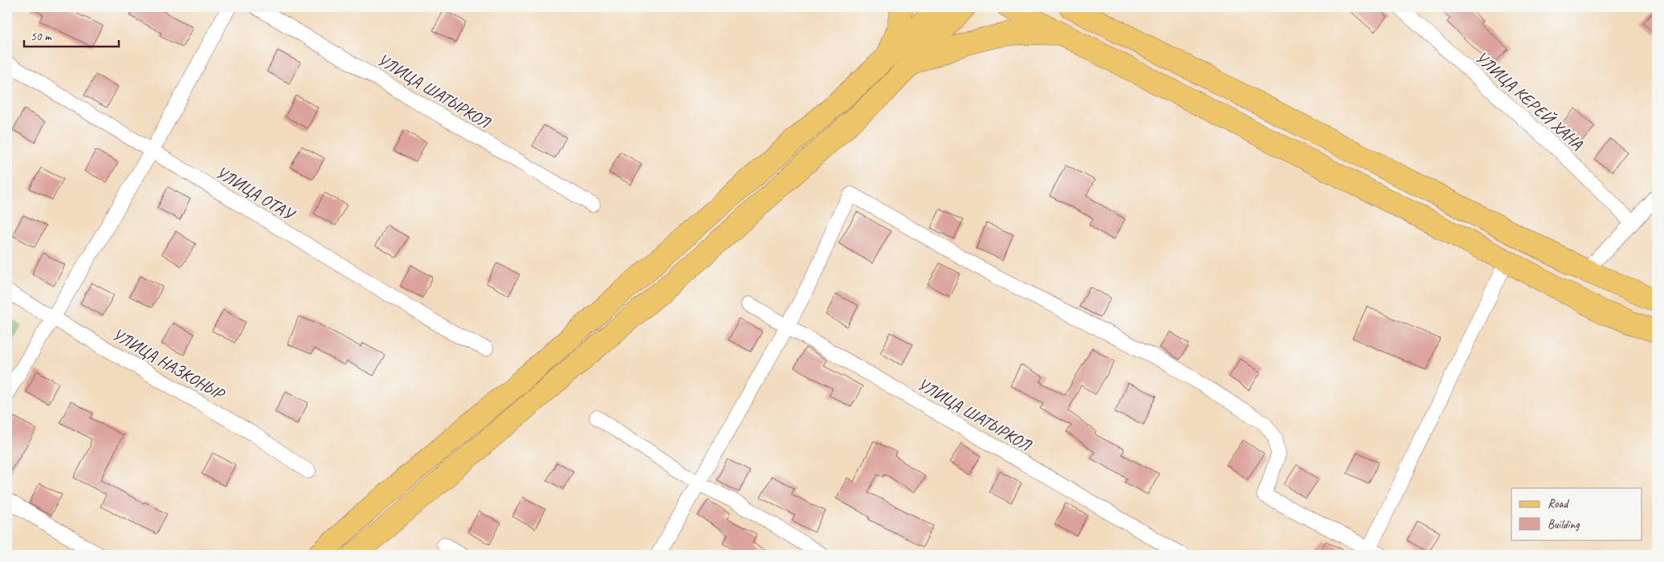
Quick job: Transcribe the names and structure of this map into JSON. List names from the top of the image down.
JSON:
{
  "streets": {
    "street": [
      "УЛИЦА ШАТЫРКОЛ",
      "УЛИЦА КЕРЕЙ ХАНА",
      "УЛИЦА ОТАУ",
      "УЛИЦА НАЗКОНЫР"
    ]
  },
  "legend": ["Road", "Building"],
  "scale_bar": "50 m"
}
